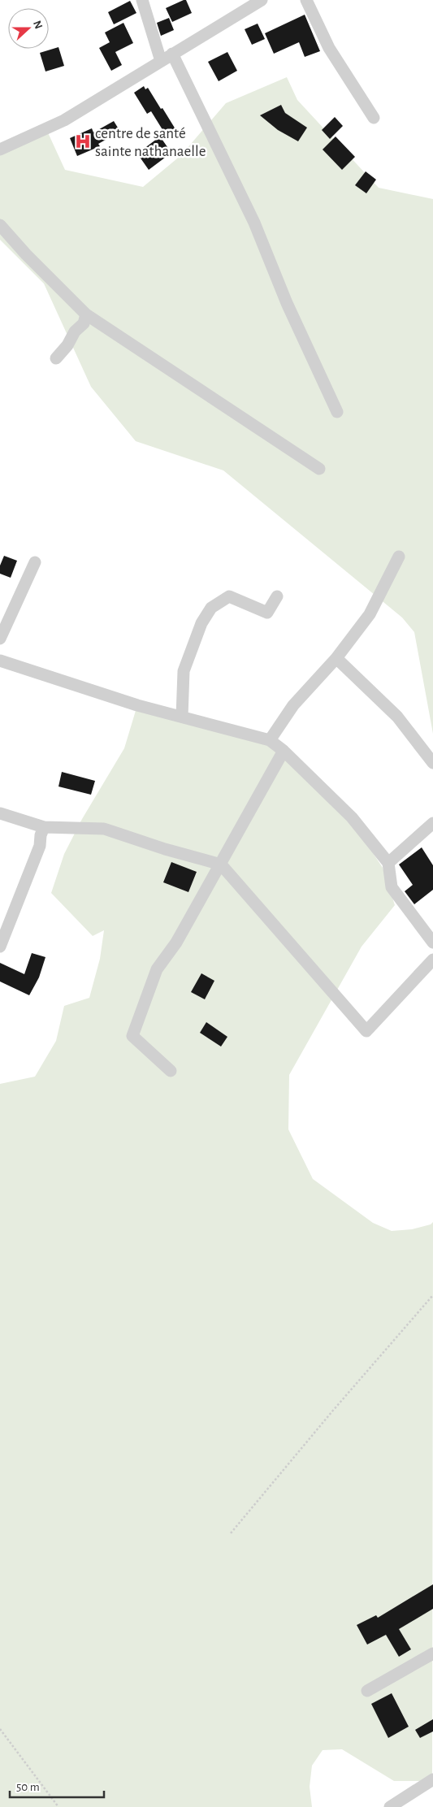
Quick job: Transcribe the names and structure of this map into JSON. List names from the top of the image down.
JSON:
{
  "places": {
    "hospital": ["centre de santé sainte nathanaelle"]
  },
  "scale_bar": "50 m",
  "north": "right"
}
